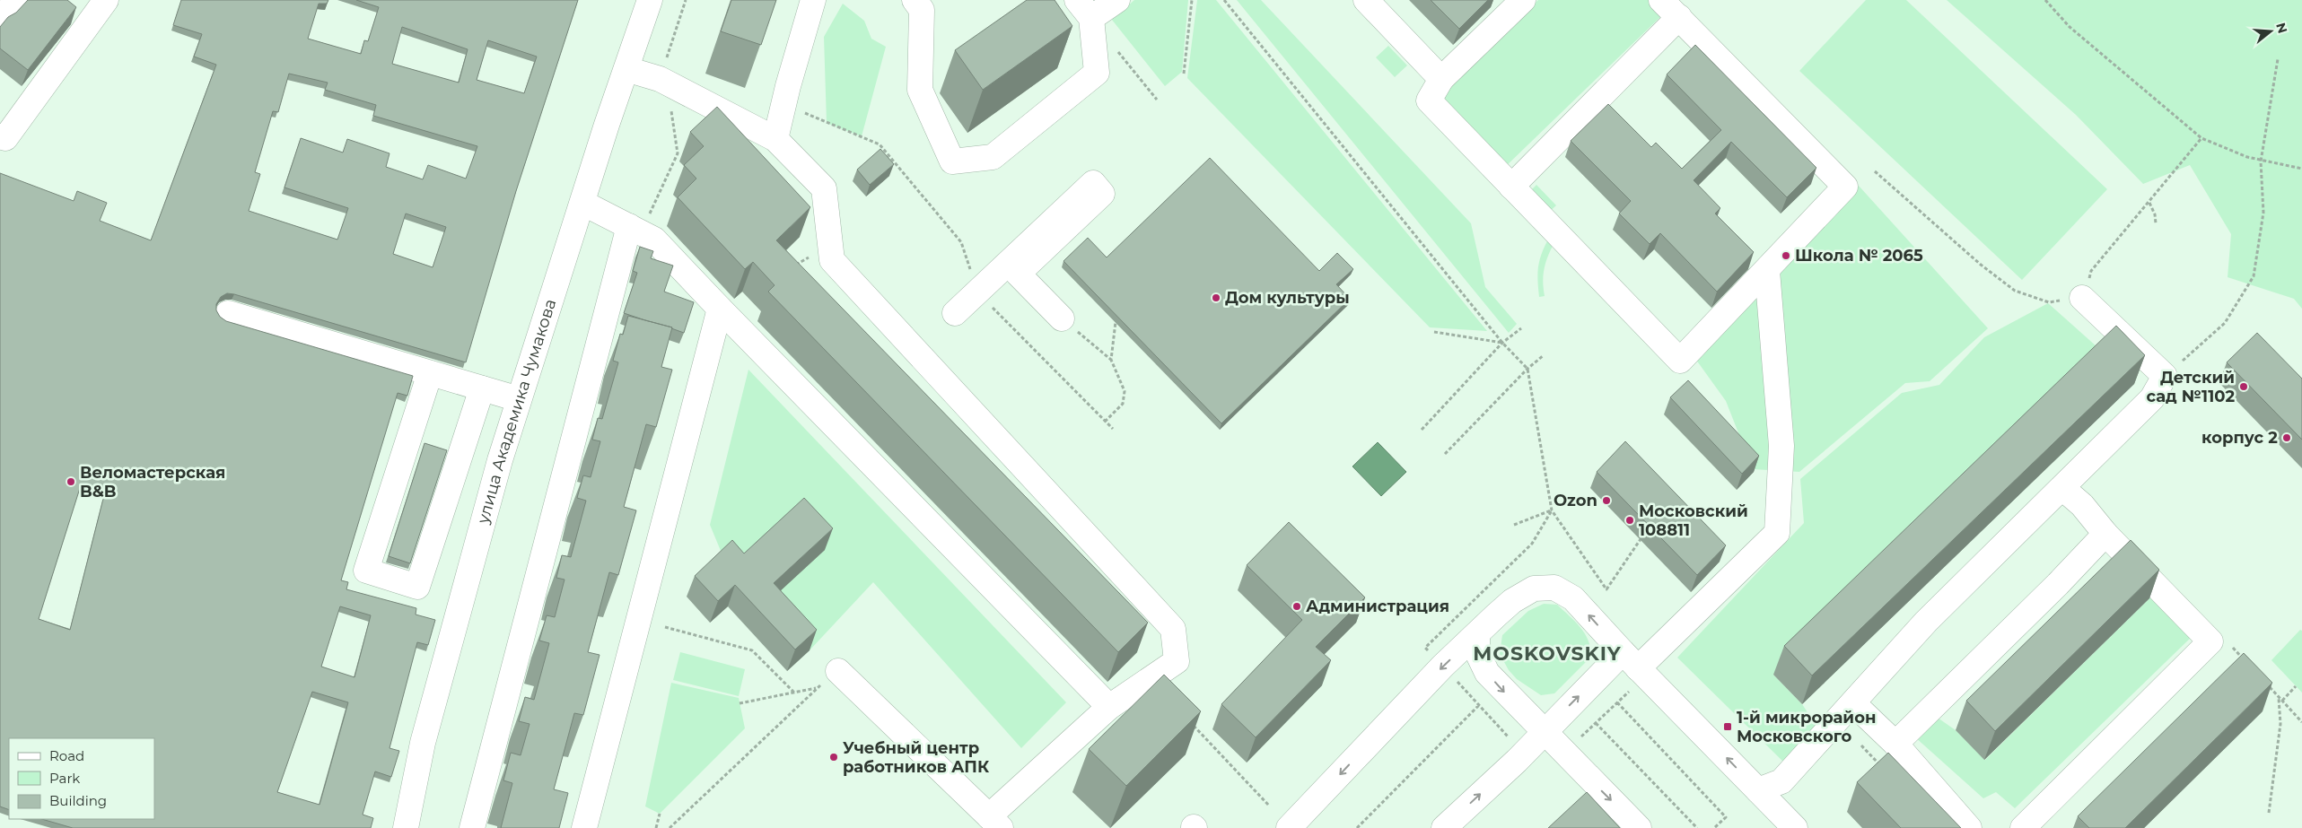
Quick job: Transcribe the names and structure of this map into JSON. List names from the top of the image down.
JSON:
{
  "streets": {
    "street": ["улица Академика Чумакова"]
  },
  "districts": ["MOSKOVSKIY"],
  "places": {
    "other": [
      "Школа № 2065",
      "Дом культуры",
      "Детский сад №1102",
      "корпус 2",
      "Веломастерская B&B",
      "Ozon",
      "Московский 108811",
      "Администрация",
      "Учебный центр работников АПК"
    ],
    "transit": ["1-й микрорайон Московского"]
  },
  "legend": ["Road", "Park", "Building"],
  "north": "right"
}
